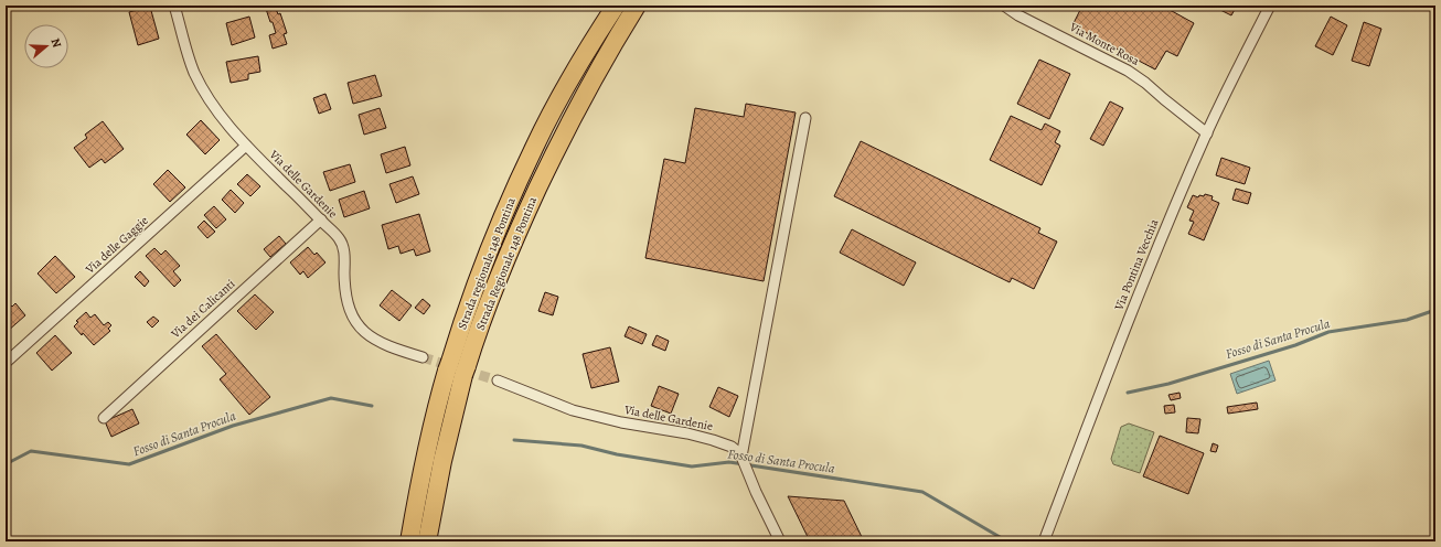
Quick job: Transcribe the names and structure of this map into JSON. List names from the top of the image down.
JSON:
{
  "streets": {
    "highway": ["Strada regionale 148 Pontina", "Strada Regionale 148 Pontina"],
    "street": [
      "Via Monte Rosa",
      "Via delle Gardenie",
      "Via delle Gaggie",
      "Via Pontina Vecchia",
      "Via dei Calicanti"
    ]
  },
  "crossings": [
    ["Via Monte Rosa", "Via Pontina Vecchia"],
    ["Via delle Gardenie", "Via delle Gaggie"],
    ["Via delle Gardenie", "Via dei Calicanti"]
  ],
  "water": ["Fosso di Santa Procula"],
  "north": "right"
}
